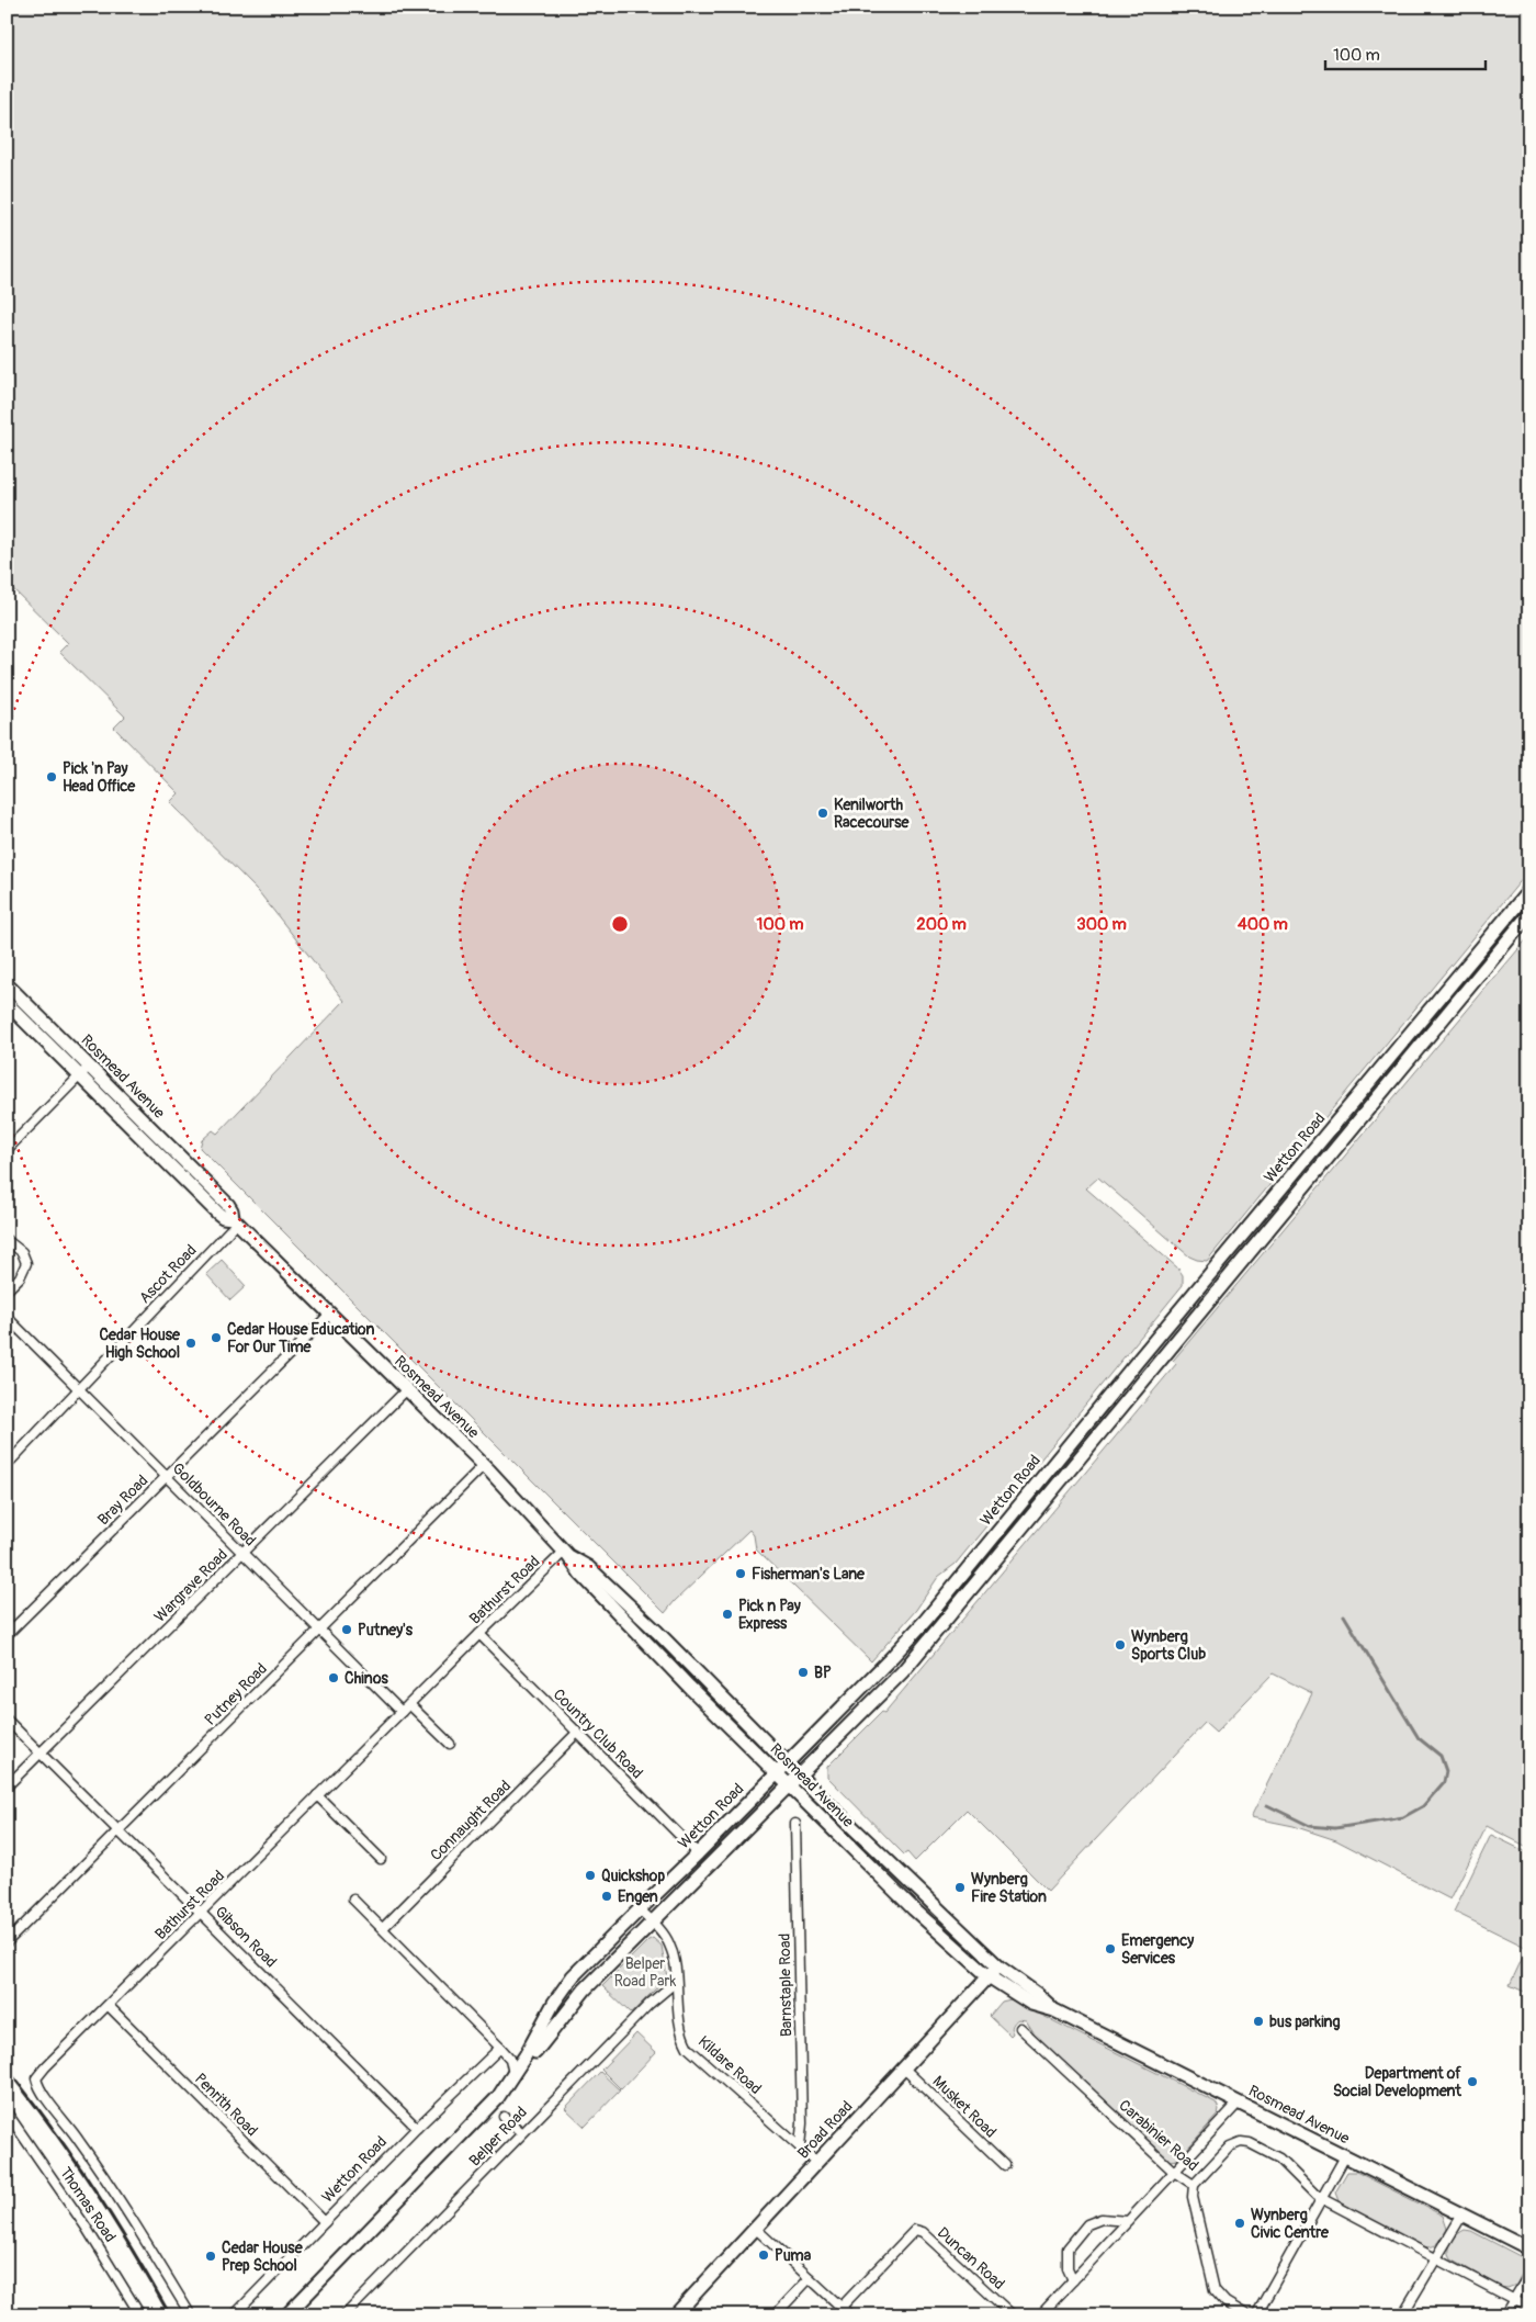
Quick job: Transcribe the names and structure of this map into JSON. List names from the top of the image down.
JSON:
{
  "streets": {
    "main road": ["Rosmead Avenue", "Wetton Road", "Broad Road"],
    "street": [
      "Ascot Road",
      "Bray Road",
      "Goldbourne Road",
      "Wargrave Road",
      "Bathurst Road",
      "Putney Road",
      "Country Club Road",
      "Connaught Road",
      "Gibson Road",
      "Barnstaple Road",
      "Kildare Road",
      "Penrith Road",
      "Musket Road",
      "Carabinier Road",
      "Belper Road",
      "Thomas Road",
      "Duncan Road"
    ]
  },
  "crossings": [
    ["Rosmead Avenue", "Wetton Road"],
    ["Rosmead Avenue", "Ascot Road"],
    ["Rosmead Avenue", "Bray Road"],
    ["Rosmead Avenue", "Wargrave Road"],
    ["Rosmead Avenue", "Bathurst Road"],
    ["Rosmead Avenue", "Putney Road"],
    ["Rosmead Avenue", "Broad Road"],
    ["Wetton Road", "Country Club Road"],
    ["Wetton Road", "Gibson Road"],
    ["Wetton Road", "Kildare Road"],
    ["Wetton Road", "Penrith Road"],
    ["Ascot Road", "Goldbourne Road"],
    ["Bray Road", "Goldbourne Road"],
    ["Goldbourne Road", "Wargrave Road"],
    ["Goldbourne Road", "Bathurst Road"],
    ["Goldbourne Road", "Putney Road"],
    ["Wargrave Road", "Gibson Road"],
    ["Bathurst Road", "Country Club Road"],
    ["Bathurst Road", "Gibson Road"],
    ["Bathurst Road", "Penrith Road"],
    ["Putney Road", "Gibson Road"],
    ["Country Club Road", "Connaught Road"],
    ["Barnstaple Road", "Kildare Road"],
    ["Kildare Road", "Broad Road"],
    ["Kildare Road", "Belper Road"],
    ["Musket Road", "Broad Road"]
  ],
  "parks": ["Belper Road Park"],
  "places": [
    "Pick 'n Pay Head Office",
    "Kenilworth Racecourse",
    "Cedar House Education For Our Time",
    "Cedar House High School",
    "Fisherman's Lane",
    "Pick n Pay Express",
    "Putney's",
    "Wynberg Sports Club",
    "BP",
    "Chinos",
    "Quickshop",
    "Wynberg Fire Station",
    "Engen",
    "Emergency Services",
    "bus parking",
    "Department of Social Development",
    "Wynberg Civic Centre",
    "Puma",
    "Cedar House Prep School"
  ],
  "scale_bar": "100 m",
  "rings": [
    "100 m",
    "200 m",
    "300 m",
    "400 m"
  ]
}
